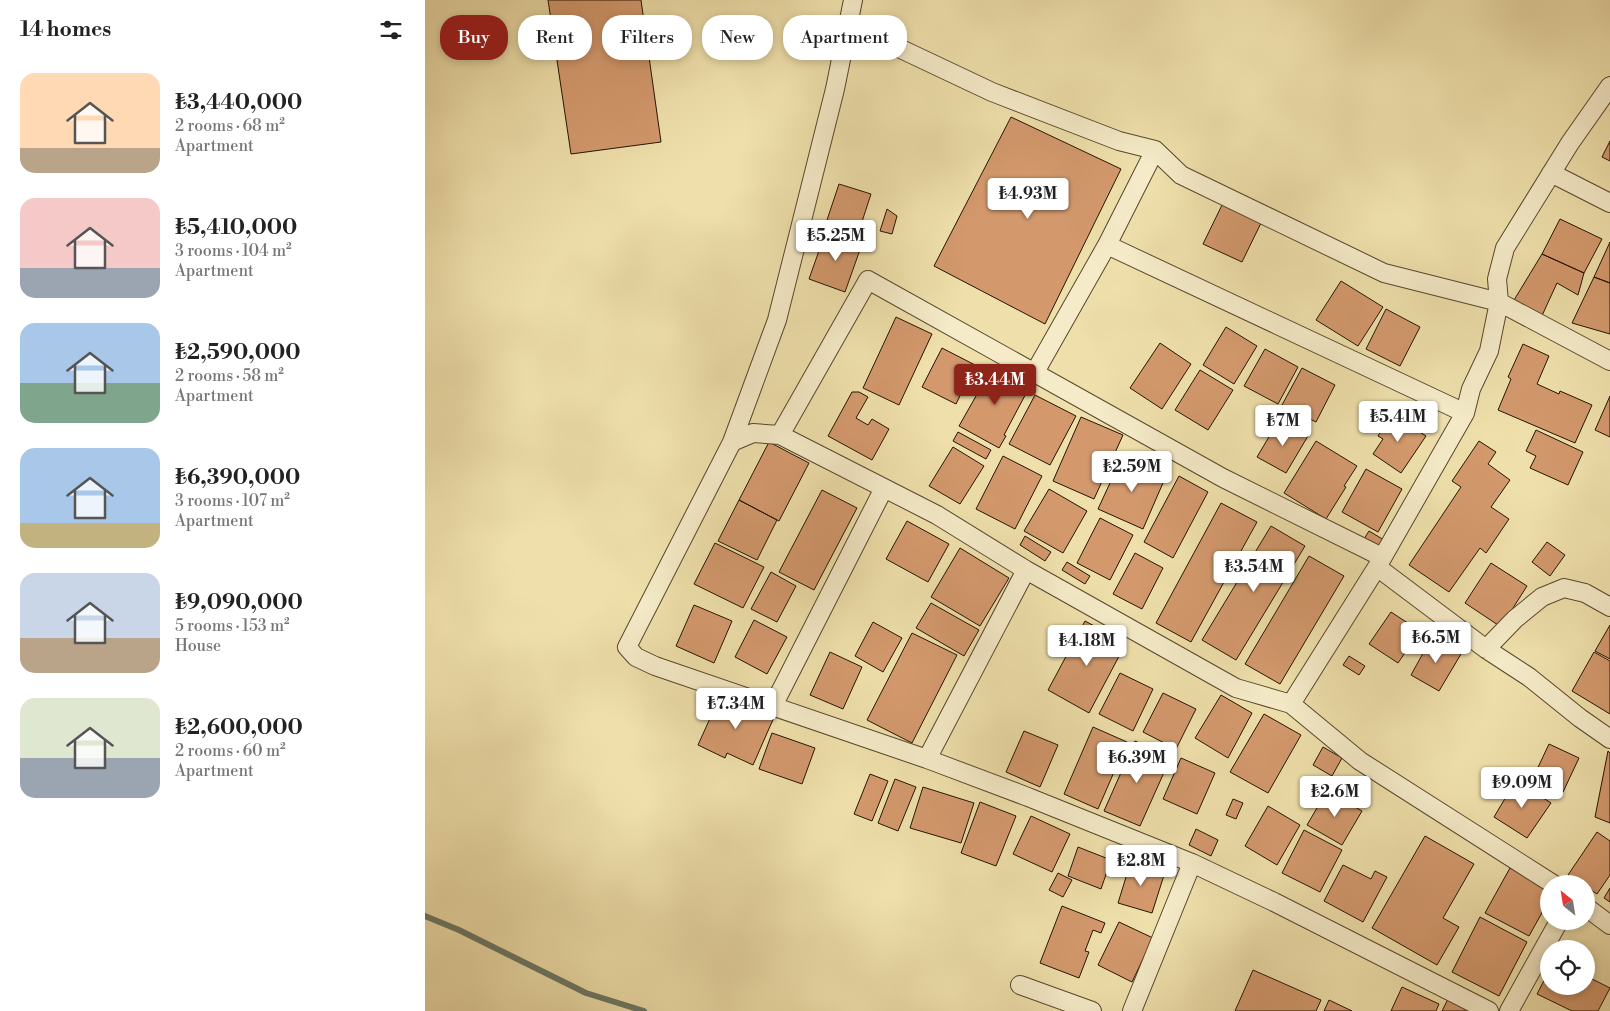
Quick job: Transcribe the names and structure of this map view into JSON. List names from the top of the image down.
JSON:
{
  "north": "top left",
  "page": {
    "heading": "14 homes",
    "chip": [
      "Buy",
      "Rent",
      "Filters",
      "New",
      "Apartment"
    ],
    "list": [
      {
        "name": "₺3,440,000",
        "note": "2 rooms · 68 m² · Apartment"
      },
      {
        "name": "₺5,410,000",
        "note": "3 rooms · 104 m² · Apartment"
      },
      {
        "name": "₺2,590,000",
        "note": "2 rooms · 58 m² · Apartment"
      },
      {
        "name": "₺6,390,000",
        "note": "3 rooms · 107 m² · Apartment"
      },
      {
        "name": "₺9,090,000",
        "note": "5 rooms · 153 m² · House"
      },
      {
        "name": "₺2,600,000",
        "note": "2 rooms · 60 m² · Apartment"
      }
    ],
    "price": [
      "₺4.93M",
      "₺5.25M",
      "₺3.44M",
      "₺5.41M",
      "₺7M",
      "₺2.59M",
      "₺3.54M",
      "₺6.5M",
      "₺4.18M",
      "₺7.34M",
      "₺6.39M",
      "₺9.09M",
      "₺2.6M",
      "₺2.8M"
    ]
  }
}
